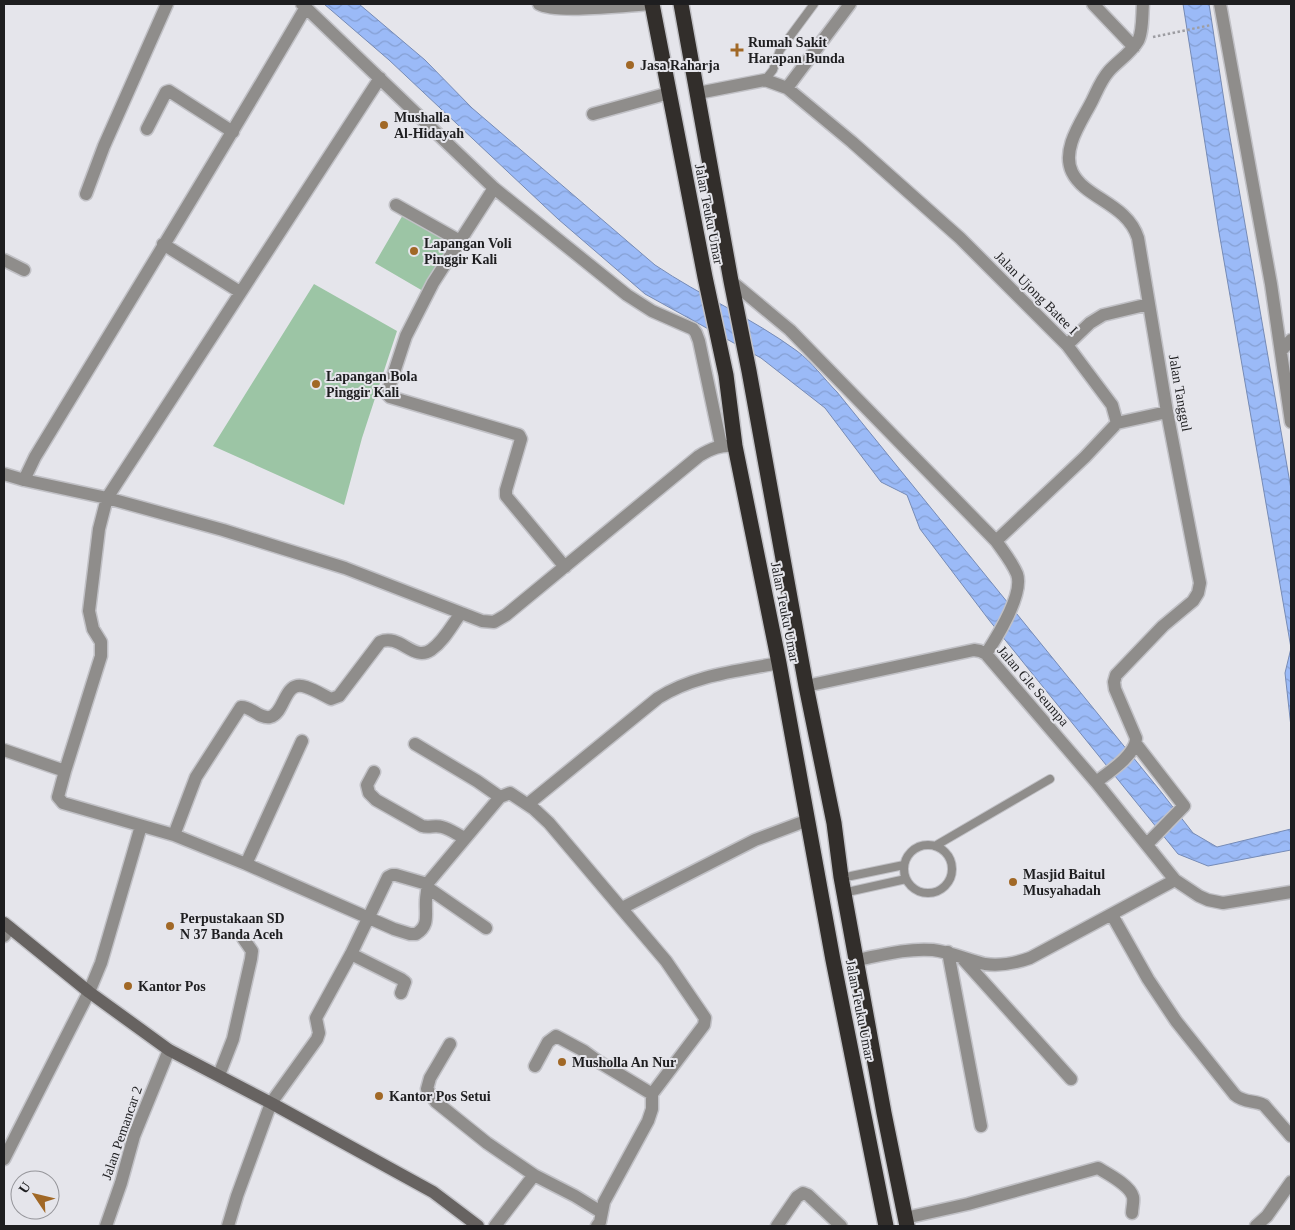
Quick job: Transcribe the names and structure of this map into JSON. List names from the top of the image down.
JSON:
{
  "streets": {
    "highway": ["Jalan Teuku Umar"],
    "street": [
      "Jalan Ujong Batee I",
      "Jalan Tanggul",
      "Jalan Gle Seumpa",
      "Jalan Pemancar 2"
    ]
  },
  "crossings": [
    ["Jalan Teuku Umar", "Jalan Gle Seumpa"]
  ],
  "places": {
    "health": ["Rumah Sakit Harapan Bunda"],
    "other": [
      "Jasa Raharja",
      "Mushalla Al-Hidayah",
      "Lapangan Voli Pinggir Kali",
      "Lapangan Bola Pinggir Kali",
      "Masjid Baitul Musyahadah",
      "Perpustakaan SD N 37 Banda Aceh",
      "Kantor Pos",
      "Musholla An Nur",
      "Kantor Pos Setui"
    ]
  },
  "north": "top left"
}
